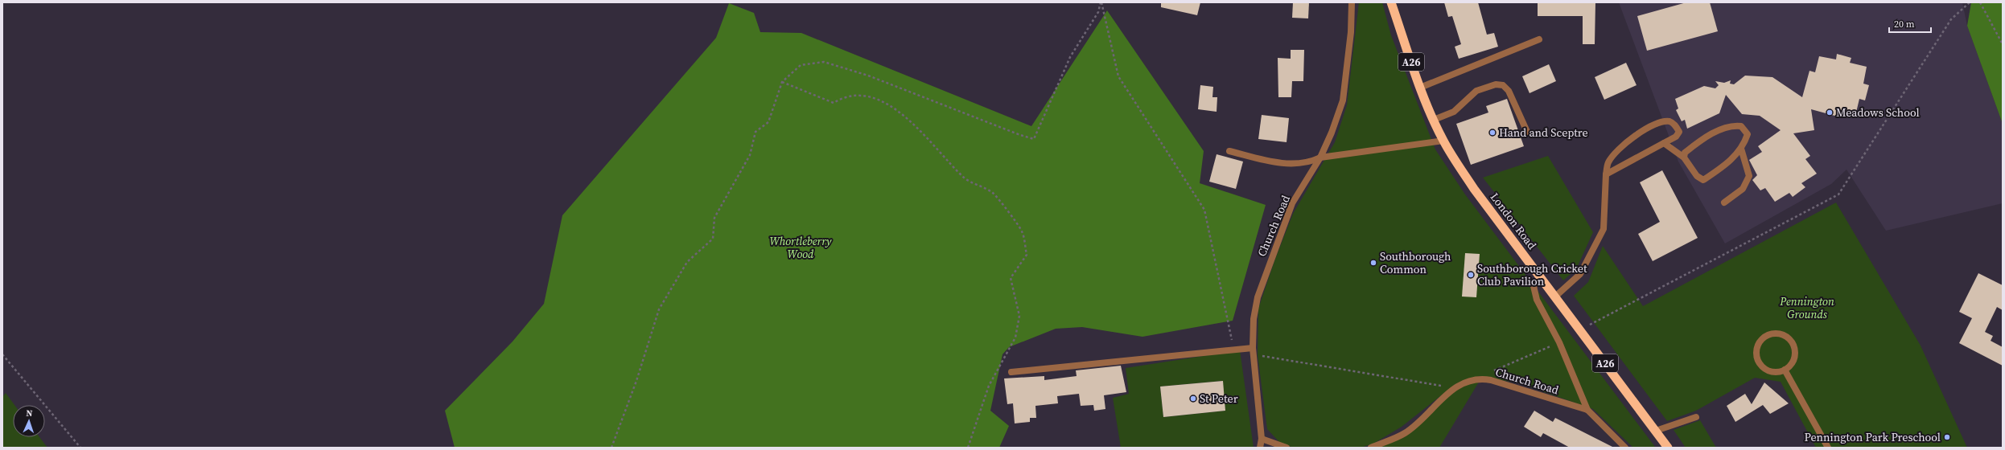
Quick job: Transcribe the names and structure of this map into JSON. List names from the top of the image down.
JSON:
{
  "streets": {
    "highway": ["A26", "London Road"],
    "street": ["Church Road"]
  },
  "parks": ["Whortleberry Wood", "Pennington Grounds"],
  "places": [
    "Meadows School",
    "Hand and Sceptre",
    "Southborough Common",
    "Southborough Cricket Club Pavilion",
    "St Peter",
    "Pennington Park Preschool"
  ],
  "scale_bar": "20 m",
  "north": "top"
}
